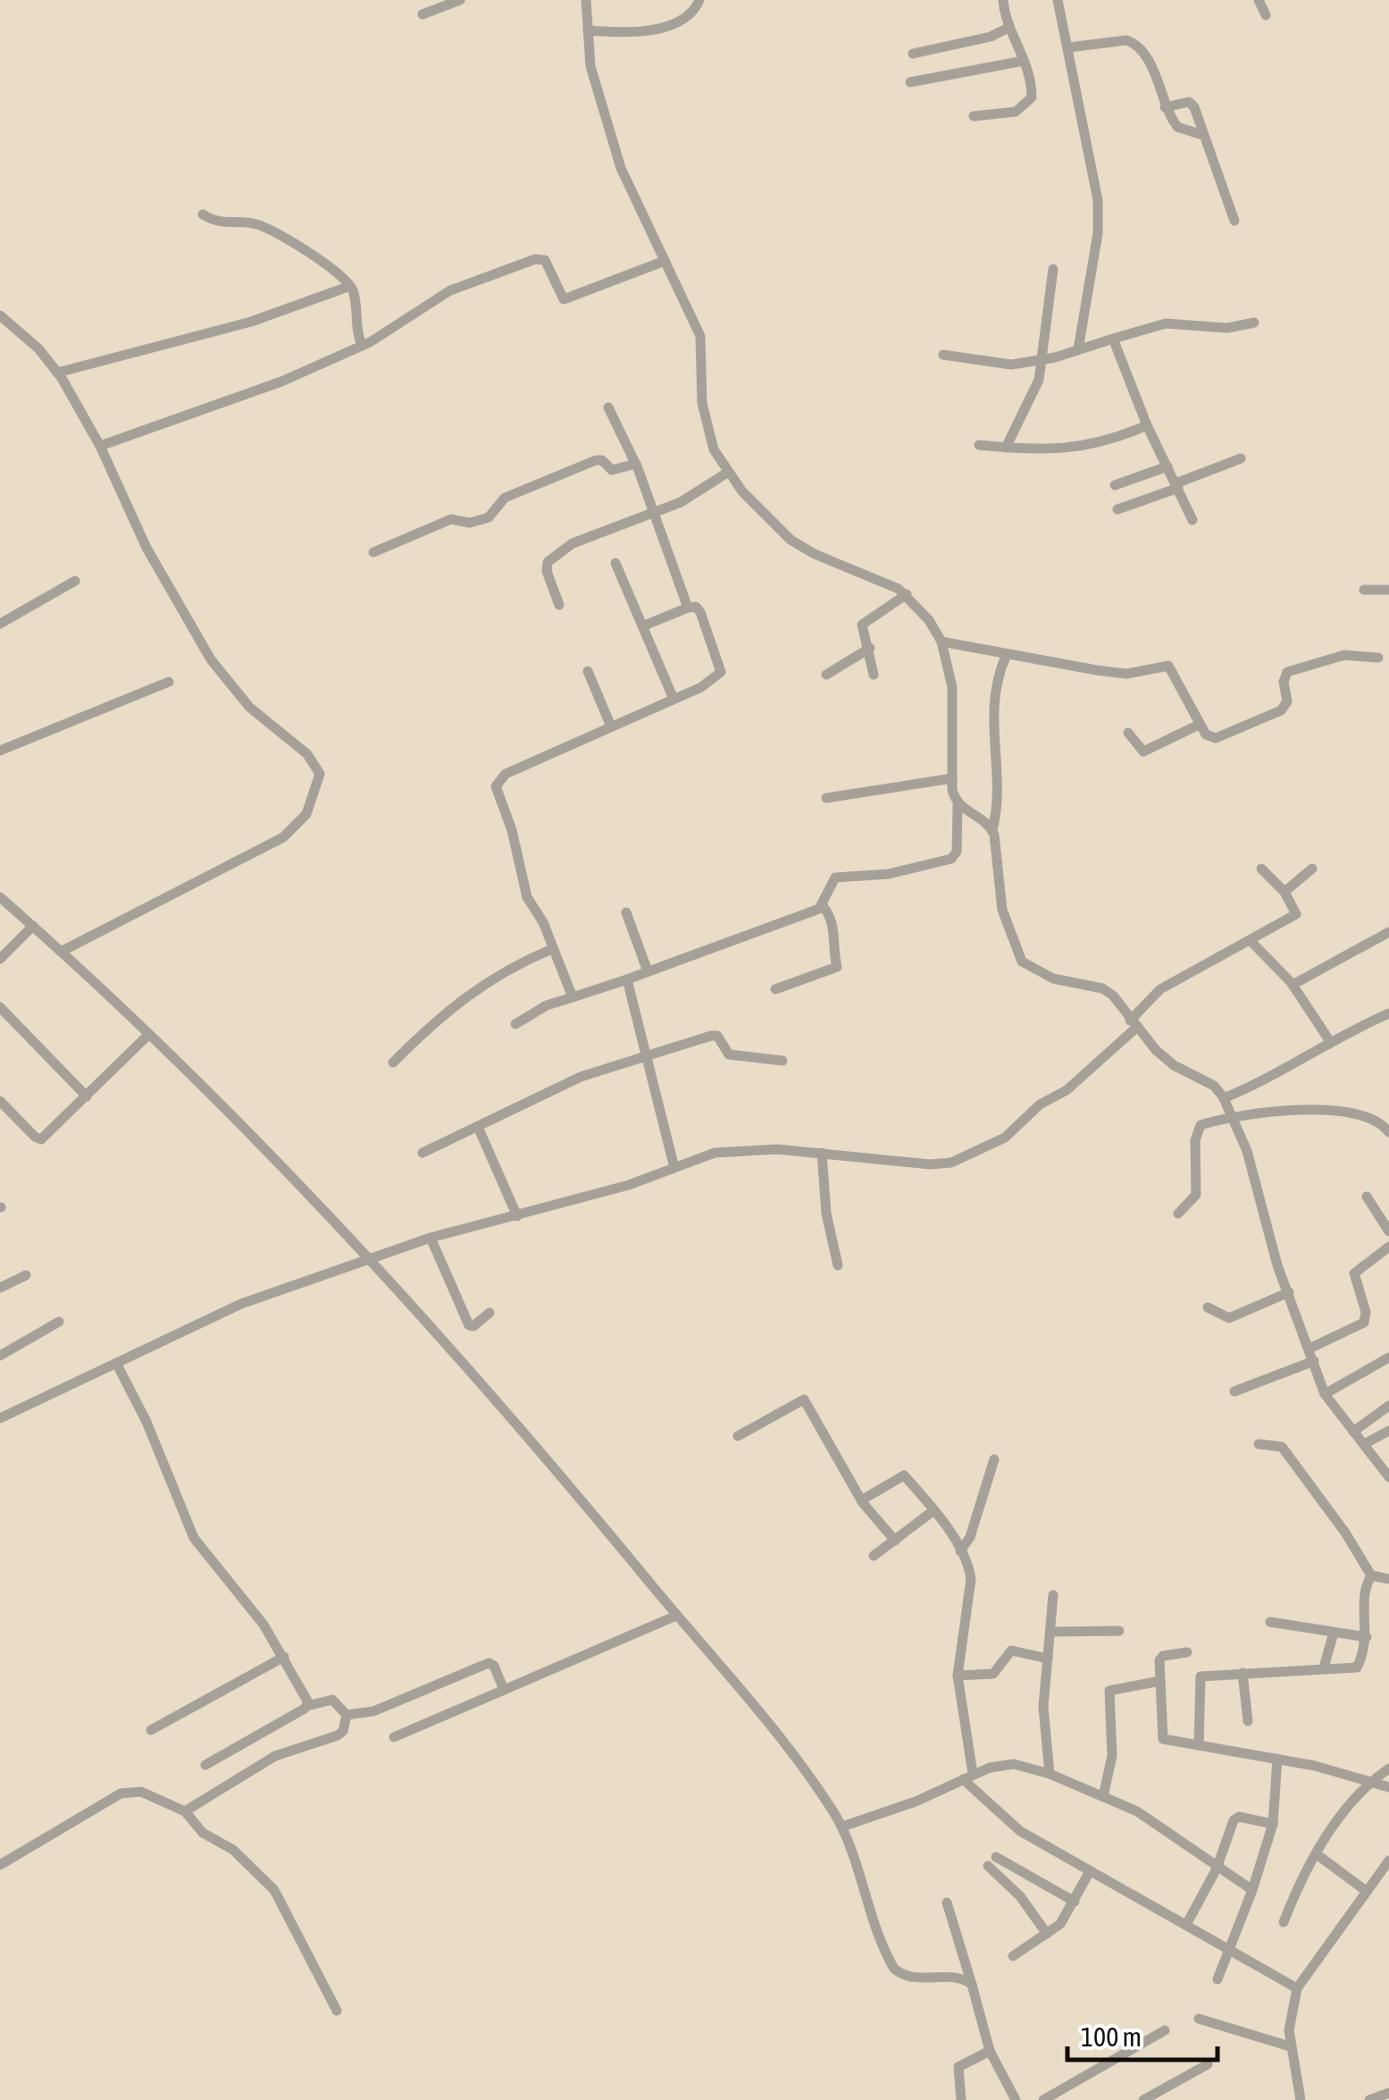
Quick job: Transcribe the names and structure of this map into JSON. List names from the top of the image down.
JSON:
{
  "scale_bar": "100 m"
}
